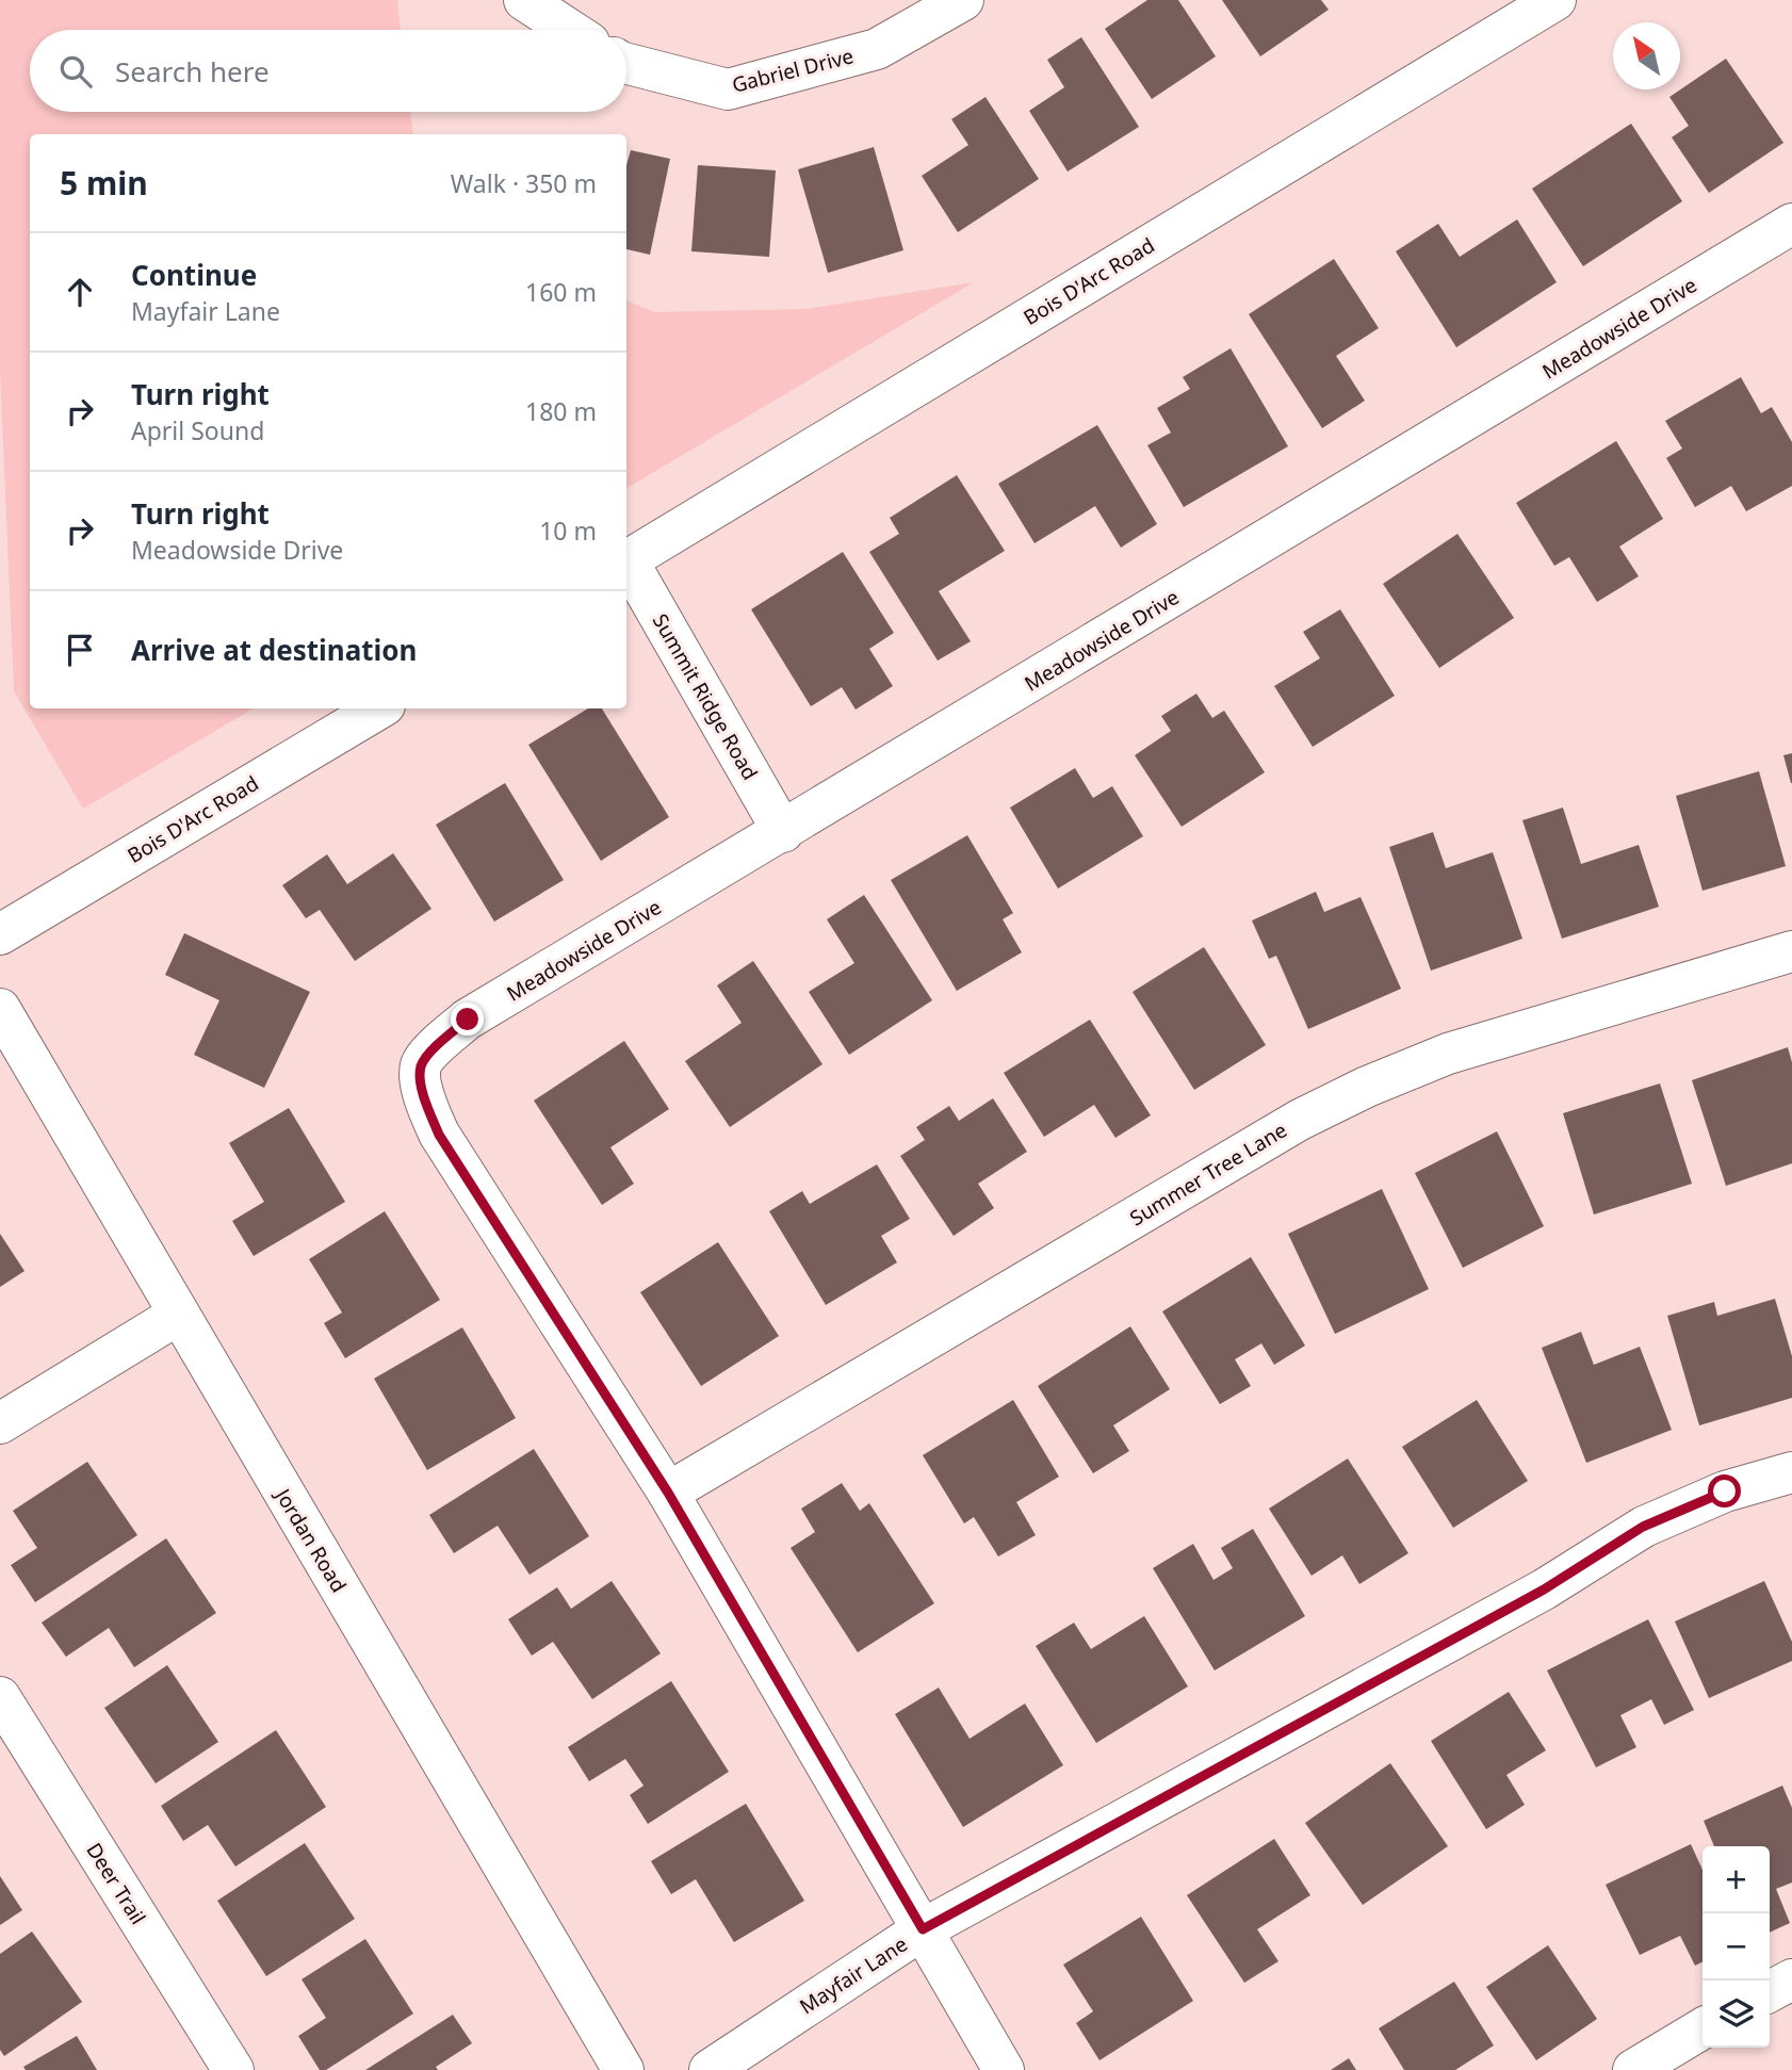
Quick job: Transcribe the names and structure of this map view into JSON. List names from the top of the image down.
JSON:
{
  "streets": {
    "street": [
      "Gabriel Drive",
      "Bois D'Arc Road",
      "Meadowside Drive",
      "Summit Ridge Road",
      "Summer Tree Lane",
      "Jordan Road",
      "Deer Trail",
      "Mayfair Lane"
    ]
  },
  "crossings": [
    ["Meadowside Drive", "Summit Ridge Road"],
    ["Meadowside Drive", "Summer Tree Lane"]
  ],
  "north": "top left",
  "page": {
    "search": "Search here",
    "heading": ["5 min", "Walk · 350 m"],
    "list": [
      ["Continue", "Mayfair Lane", "160 m"],
      ["Turn right", "April Sound", "180 m"],
      ["Turn right", "Meadowside Drive", "10 m"],
      "Arrive at destination"
    ],
    "map_buttons": ["+", "−"]
  }
}
